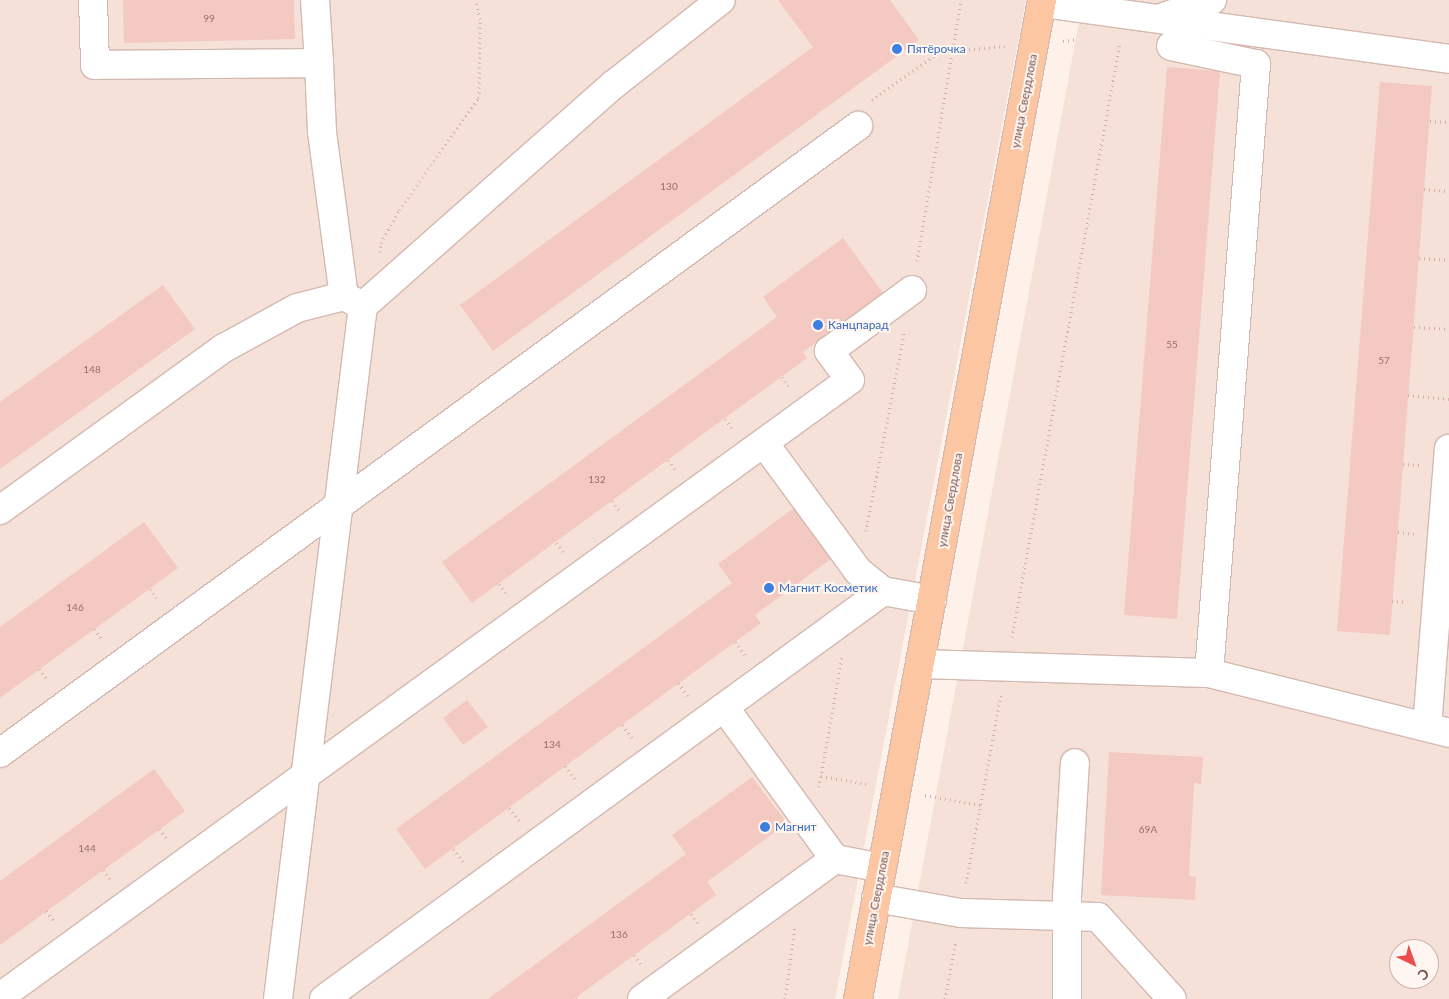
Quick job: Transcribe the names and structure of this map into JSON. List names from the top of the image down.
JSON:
{
  "streets": {
    "main road": ["улица Свердлова"]
  },
  "places": [
    "Пятёрочка",
    "Канцпарад",
    "Магнит Косметик",
    "Магнит"
  ],
  "house_numbers": [
    "99",
    "130",
    "55",
    "57",
    "148",
    "132",
    "146",
    "134",
    "69А",
    "144",
    "136"
  ],
  "north": "bottom right"
}
